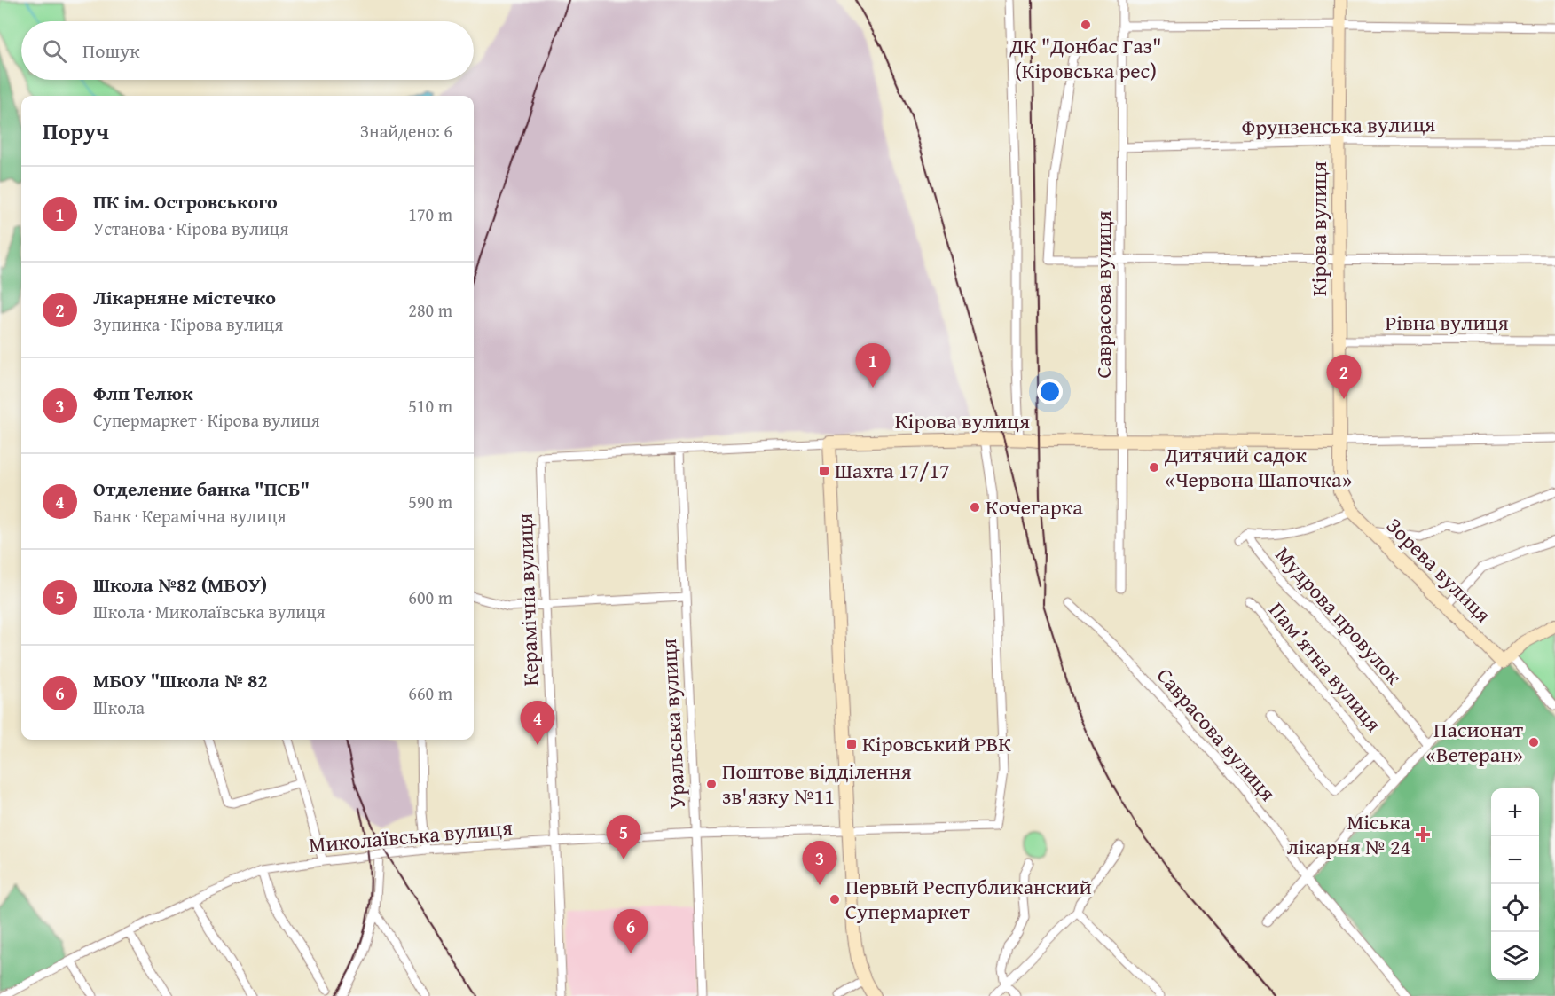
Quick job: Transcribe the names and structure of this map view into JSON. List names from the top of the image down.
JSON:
{
  "streets": {
    "main road": ["Кірова вулиця", "Зорева вулиця"],
    "street": [
      "Фрунзенська вулиця",
      "Саврасова вулиця",
      "Рівна вулиця",
      "Керамічна вулиця",
      "Мудрова провулок",
      "Пам’ятна вулиця",
      "Уральська вулиця",
      "Миколаївська вулиця"
    ]
  },
  "crossings": [
    ["Фрунзенська вулиця", "Кірова вулиця"],
    ["Фрунзенська вулиця", "Саврасова вулиця"],
    ["Кірова вулиця", "Саврасова вулиця"],
    ["Кірова вулиця", "Рівна вулиця"],
    ["Кірова вулиця", "Зорева вулиця"],
    ["Кірова вулиця", "Миколаївська вулиця"],
    ["Керамічна вулиця", "Уральська вулиця"],
    ["Керамічна вулиця", "Миколаївська вулиця"],
    ["Уральська вулиця", "Миколаївська вулиця"]
  ],
  "places": {
    "other": [
      "ДК \"Донбас Газ\" (Кіровська рес)",
      "Дитячий садок «Червона Шапочка»",
      "Кочегарка",
      "Пасионат «Ветеран»",
      "Поштове відділення зв'язку №11",
      "Первый Республиканский Супермаркет"
    ],
    "transit": ["Шахта 17/17", "Кіровський РВК"],
    "health": ["Міська лікарня № 24"]
  },
  "page": {
    "search": "Пошук",
    "heading": ["Поруч", "Знайдено: 6"],
    "list": [
      {
        "mark": "1",
        "name": "ПК ім. Островського",
        "note": "Установа · Кірова вулиця",
        "value": "170 m"
      },
      {
        "mark": "2",
        "name": "Лікарняне містечко",
        "note": "Зупинка · Кірова вулиця",
        "value": "280 m"
      },
      {
        "mark": "3",
        "name": "Флп Телюк",
        "note": "Супермаркет · Кірова вулиця",
        "value": "510 m"
      },
      {
        "mark": "4",
        "name": "Отделение банка \"ПСБ\"",
        "note": "Банк · Керамічна вулиця",
        "value": "590 m"
      },
      {
        "mark": "5",
        "name": "Школа №82 (МБОУ)",
        "note": "Школа · Миколаївська вулиця",
        "value": "600 m"
      },
      {
        "mark": "6",
        "name": "МБОУ \"Школа № 82",
        "note": "Школа",
        "value": "660 m"
      }
    ],
    "pins": [
      "1",
      "2",
      "4",
      "5",
      "3",
      "6"
    ],
    "map_buttons": ["+", "−"]
  }
}
